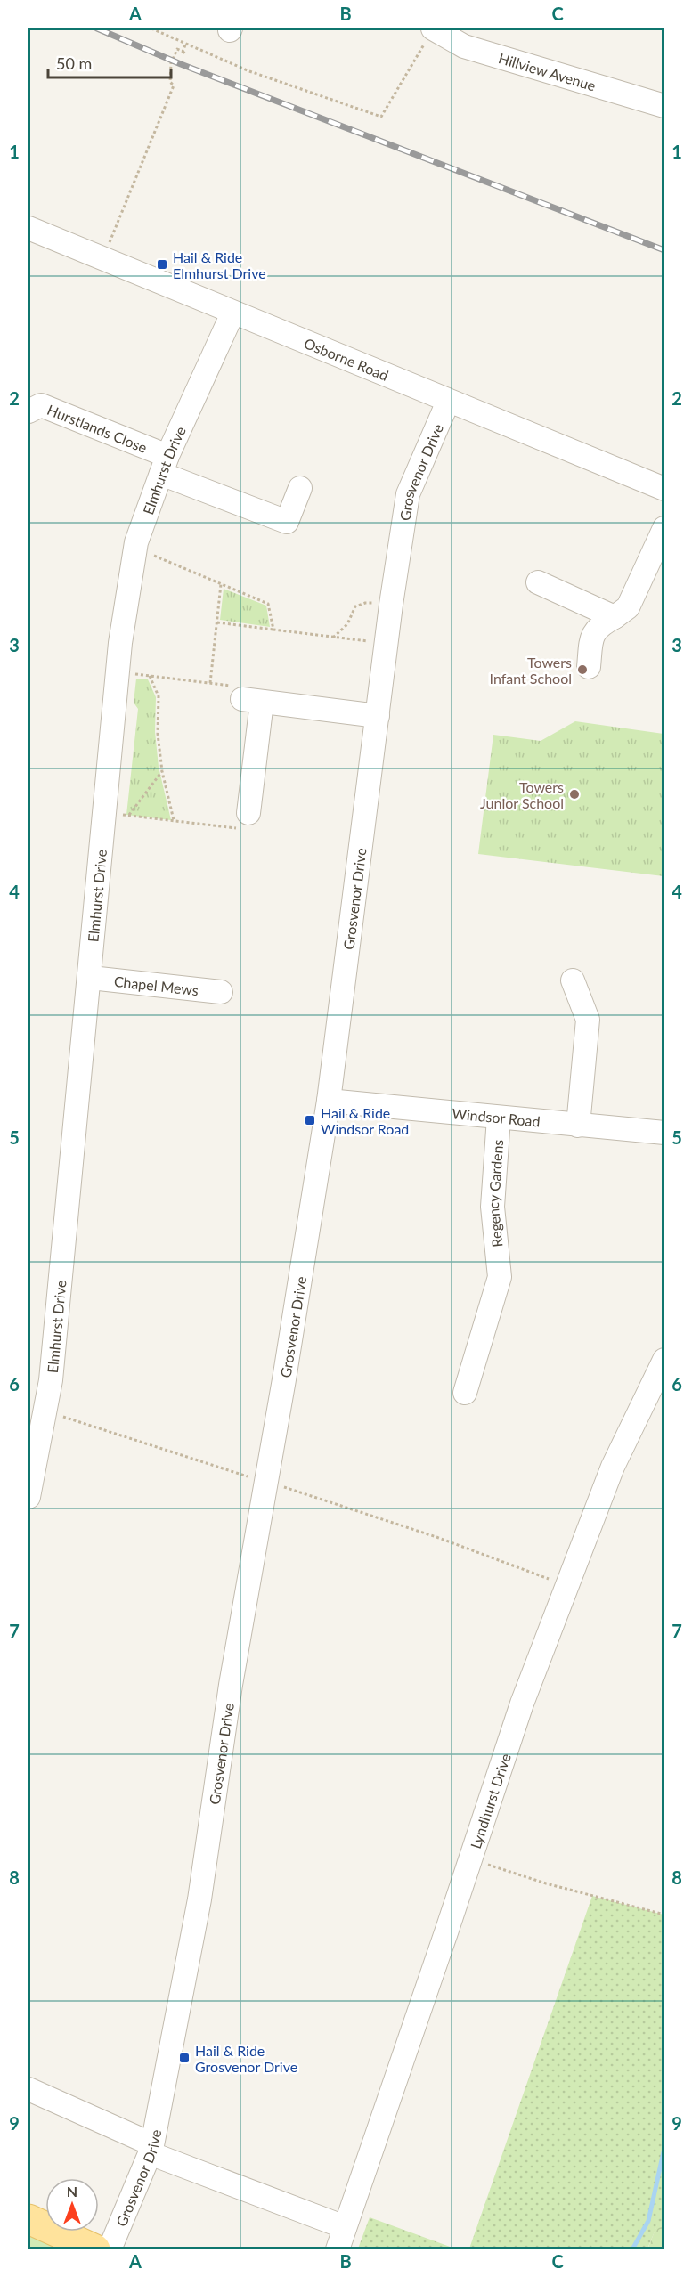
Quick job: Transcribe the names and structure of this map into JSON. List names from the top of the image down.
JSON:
{
  "streets": {
    "street": [
      "Hillview Avenue",
      "Osborne Road",
      "Hurstlands Close",
      "Elmhurst Drive",
      "Grosvenor Drive",
      "Chapel Mews",
      "Windsor Road",
      "Regency Gardens",
      "Lyndhurst Drive"
    ]
  },
  "crossings": [
    ["Osborne Road", "Elmhurst Drive"],
    ["Osborne Road", "Grosvenor Drive"],
    ["Hurstlands Close", "Elmhurst Drive"],
    ["Elmhurst Drive", "Chapel Mews"],
    ["Grosvenor Drive", "Windsor Road"],
    ["Windsor Road", "Regency Gardens"]
  ],
  "places": {
    "transit": ["Hail & Ride Elmhurst Drive", "Hail & Ride Windsor Road", "Hail & Ride Grosvenor Drive"],
    "other": ["Towers Infant School", "Towers Junior School"]
  },
  "scale_bar": "50 m",
  "north": "top",
  "grid": {
    "columns": ["A", "B", "C"],
    "rows": [
      "1",
      "2",
      "3",
      "4",
      "5",
      "6",
      "7",
      "8",
      "9"
    ]
  }
}
